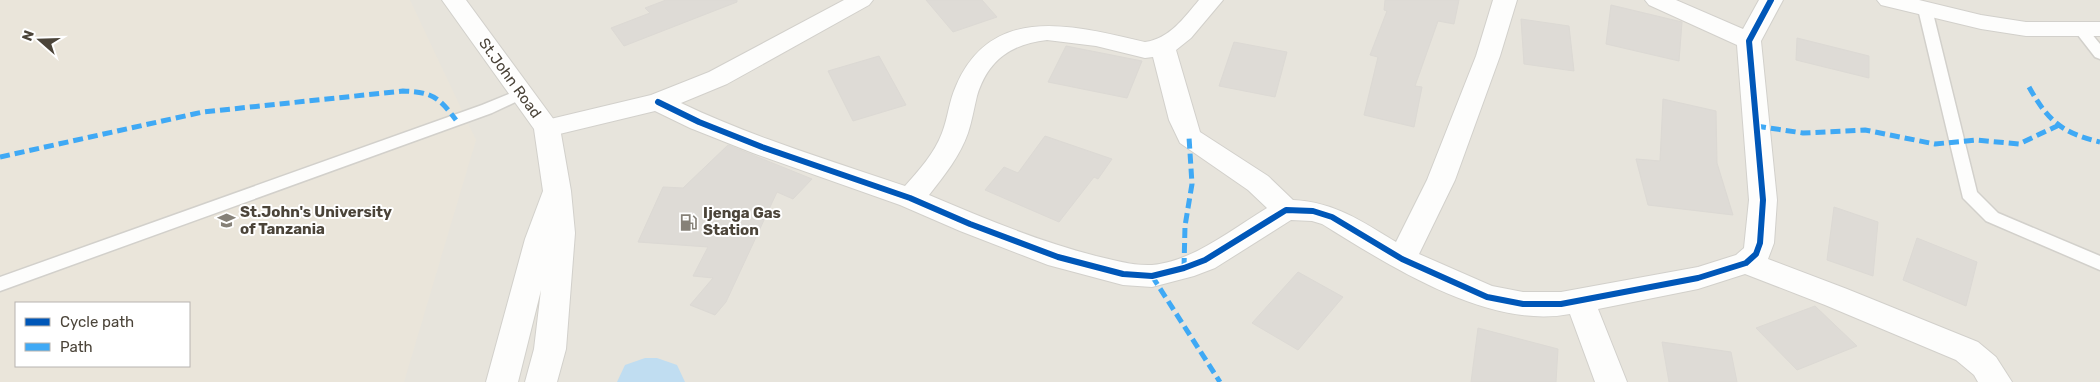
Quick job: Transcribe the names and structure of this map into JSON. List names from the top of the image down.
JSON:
{
  "streets": {
    "street": ["St.John Road"]
  },
  "places": {
    "school or university": ["St.John's University of Tanzania"],
    "fuel station": ["Ijenga Gas Station"]
  },
  "legend": ["Cycle path", "Path"],
  "north": "left"
}
